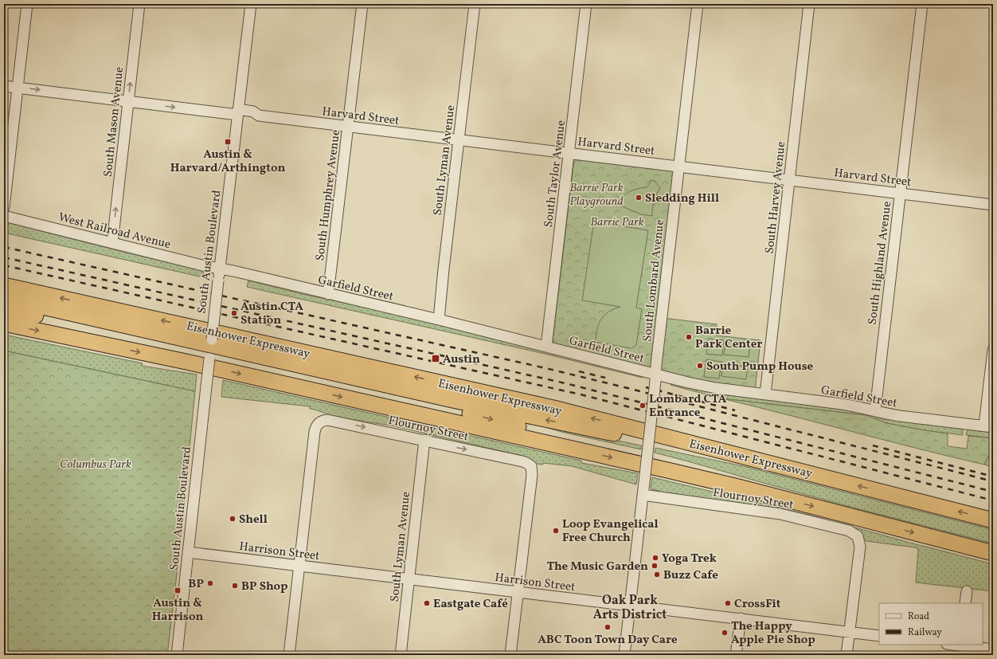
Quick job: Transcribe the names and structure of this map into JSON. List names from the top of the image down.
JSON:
{
  "streets": {
    "highway": ["Eisenhower Expressway"],
    "street": [
      "Harvard Street",
      "South Mason Avenue",
      "South Lyman Avenue",
      "South Taylor Avenue",
      "South Humphrey Avenue",
      "South Harvey Avenue",
      "West Railroad Avenue",
      "South Austin Boulevard",
      "South Highland Avenue",
      "South Lombard Avenue",
      "Garfield Street",
      "Flournoy Street",
      "Harrison Street"
    ]
  },
  "crossings": [
    ["Harvard Street", "South Mason Avenue"],
    ["Harvard Street", "South Lyman Avenue"],
    ["Harvard Street", "South Taylor Avenue"],
    ["Harvard Street", "South Humphrey Avenue"],
    ["Harvard Street", "South Harvey Avenue"],
    ["Harvard Street", "South Austin Boulevard"],
    ["Harvard Street", "South Highland Avenue"],
    ["Harvard Street", "South Lombard Avenue"],
    ["South Mason Avenue", "West Railroad Avenue"],
    ["South Lyman Avenue", "Garfield Street"],
    ["South Lyman Avenue", "Flournoy Street"],
    ["South Lyman Avenue", "Harrison Street"],
    ["South Taylor Avenue", "Garfield Street"],
    ["South Humphrey Avenue", "Garfield Street"],
    ["South Harvey Avenue", "Garfield Street"],
    ["West Railroad Avenue", "South Austin Boulevard"],
    ["West Railroad Avenue", "Garfield Street"],
    ["South Austin Boulevard", "Garfield Street"],
    ["South Austin Boulevard", "Harrison Street"],
    ["South Highland Avenue", "Garfield Street"],
    ["South Lombard Avenue", "Garfield Street"],
    ["South Lombard Avenue", "Flournoy Street"],
    ["South Lombard Avenue", "Harrison Street"],
    ["Flournoy Street", "Harrison Street"]
  ],
  "one_way": ["South Mason Avenue"],
  "districts": ["Oak Park Arts District"],
  "parks": ["Barrie Park Playground", "Barrie Park", "Columbus Park"],
  "places": {
    "transit": ["Austin & Harvard/Arthington", "Austin", "Austin & Harrison"],
    "other": [
      "Sledding Hill",
      "Austin CTA Station",
      "Barrie Park Center",
      "South Pump House",
      "Lombard CTA Entrance",
      "Shell",
      "Loop Evangelical Free Church",
      "Yoga Trek",
      "The Music Garden",
      "Buzz Cafe",
      "BP",
      "BP Shop",
      "Eastgate Café",
      "CrossFit",
      "ABC Toon Town Day Care",
      "The Happy Apple Pie Shop"
    ]
  },
  "legend": ["Road", "Railway"]
}
